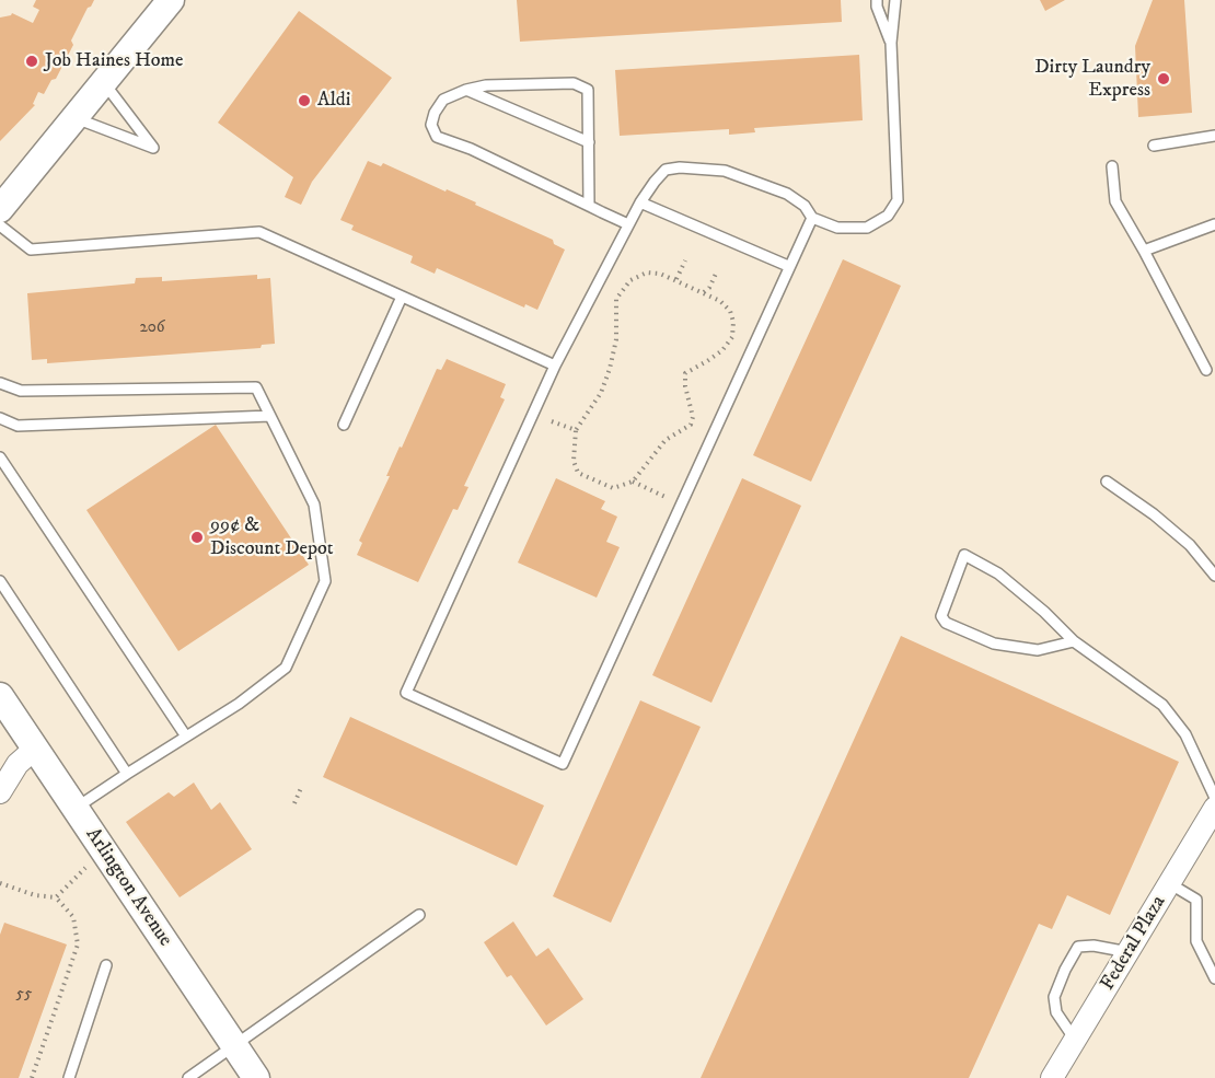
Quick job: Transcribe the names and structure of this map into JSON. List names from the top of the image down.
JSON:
{
  "streets": {
    "street": ["Arlington Avenue", "Federal Plaza"]
  },
  "places": [
    "Job Haines Home",
    "Dirty Laundry Express",
    "Aldi",
    "99¢ & Discount Depot"
  ],
  "house_numbers": ["206", "55"]
}
